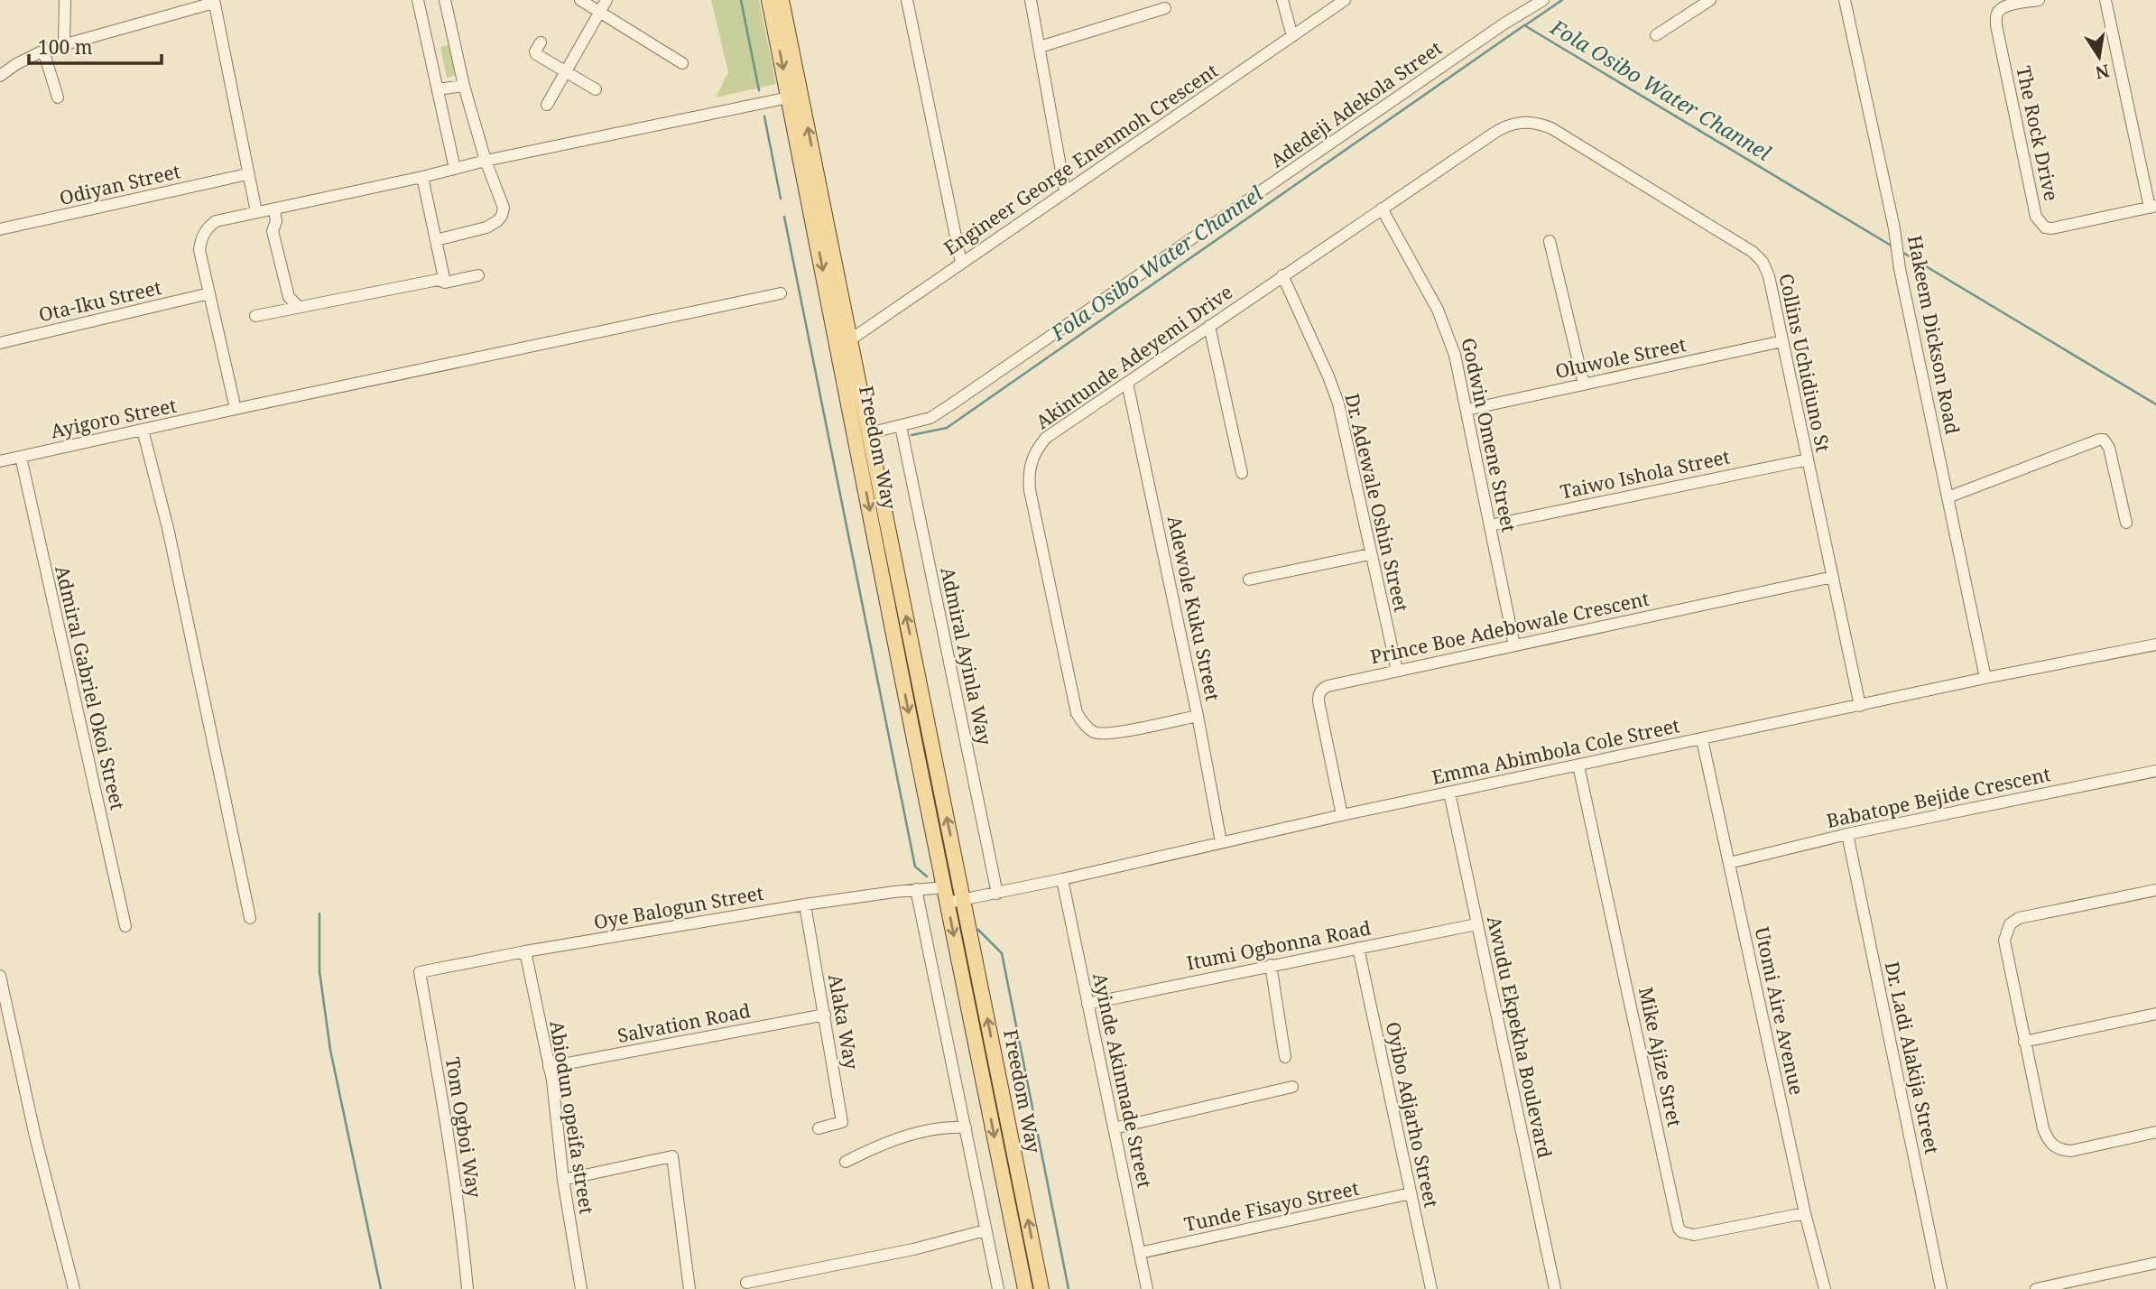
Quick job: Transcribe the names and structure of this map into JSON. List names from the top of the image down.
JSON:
{
  "streets": {
    "main road": ["Freedom Way"],
    "street": [
      "Adedeji Adekola Street",
      "The Rock Drive",
      "Engineer George Enenmoh Crescent",
      "Odiyan Street",
      "Ota-Iku Street",
      "Hakeem Dickson Road",
      "Akintunde Adeyemi Drive",
      "Oluwole Street",
      "Collins Uchidiuno St",
      "Ayigoro Street",
      "Godwin Omene Street",
      "Taiwo Ishola Street",
      "Dr. Adewale Oshin Street",
      "Adewole Kuku Street",
      "Prince Boe Adebowale Crescent",
      "Admiral Ayinla Way",
      "Admiral Gabriel Okoi Street",
      "Emma Abimbola Cole Street",
      "Babatope Bejide Crescent",
      "Oye Balogun Street",
      "Itumi Ogbonna Road",
      "Utomi Aire Avenue",
      "Alaka Way",
      "Salvation Road",
      "Awudu Ekpekha Boulevard",
      "Mike Ajize Stret",
      "Dr. Ladi Alakija Street",
      "Ayinde Akinmade Street",
      "Oyibo Adjarho Street",
      "Abiodun opeifa street",
      "Tom Ogboi Way",
      "Tunde Fisayo Street"
    ]
  },
  "crossings": [
    ["Adedeji Adekola Street", "Freedom Way"],
    ["Adedeji Adekola Street", "Admiral Ayinla Way"],
    ["Engineer George Enenmoh Crescent", "Freedom Way"],
    ["Hakeem Dickson Road", "Emma Abimbola Cole Street"],
    ["Akintunde Adeyemi Drive", "Collins Uchidiuno St"],
    ["Akintunde Adeyemi Drive", "Godwin Omene Street"],
    ["Akintunde Adeyemi Drive", "Dr. Adewale Oshin Street"],
    ["Akintunde Adeyemi Drive", "Adewole Kuku Street"],
    ["Oluwole Street", "Collins Uchidiuno St"],
    ["Oluwole Street", "Godwin Omene Street"],
    ["Collins Uchidiuno St", "Taiwo Ishola Street"],
    ["Collins Uchidiuno St", "Prince Boe Adebowale Crescent"],
    ["Collins Uchidiuno St", "Emma Abimbola Cole Street"],
    ["Ayigoro Street", "Admiral Gabriel Okoi Street"],
    ["Godwin Omene Street", "Taiwo Ishola Street"],
    ["Godwin Omene Street", "Prince Boe Adebowale Crescent"],
    ["Freedom Way", "Emma Abimbola Cole Street"],
    ["Freedom Way", "Oye Balogun Street"],
    ["Dr. Adewale Oshin Street", "Prince Boe Adebowale Crescent"],
    ["Adewole Kuku Street", "Emma Abimbola Cole Street"],
    ["Prince Boe Adebowale Crescent", "Emma Abimbola Cole Street"],
    ["Admiral Ayinla Way", "Emma Abimbola Cole Street"],
    ["Emma Abimbola Cole Street", "Utomi Aire Avenue"],
    ["Emma Abimbola Cole Street", "Awudu Ekpekha Boulevard"],
    ["Emma Abimbola Cole Street", "Mike Ajize Stret"],
    ["Emma Abimbola Cole Street", "Ayinde Akinmade Street"],
    ["Babatope Bejide Crescent", "Utomi Aire Avenue"],
    ["Babatope Bejide Crescent", "Dr. Ladi Alakija Street"],
    ["Oye Balogun Street", "Alaka Way"],
    ["Oye Balogun Street", "Abiodun opeifa street"],
    ["Oye Balogun Street", "Tom Ogboi Way"],
    ["Itumi Ogbonna Road", "Awudu Ekpekha Boulevard"],
    ["Itumi Ogbonna Road", "Ayinde Akinmade Street"],
    ["Itumi Ogbonna Road", "Oyibo Adjarho Street"],
    ["Utomi Aire Avenue", "Mike Ajize Stret"],
    ["Alaka Way", "Salvation Road"],
    ["Salvation Road", "Abiodun opeifa street"],
    ["Ayinde Akinmade Street", "Tunde Fisayo Street"],
    ["Oyibo Adjarho Street", "Tunde Fisayo Street"]
  ],
  "water": ["Fola Osibo Water Channel"],
  "scale_bar": "100 m",
  "north": "bottom"
}
